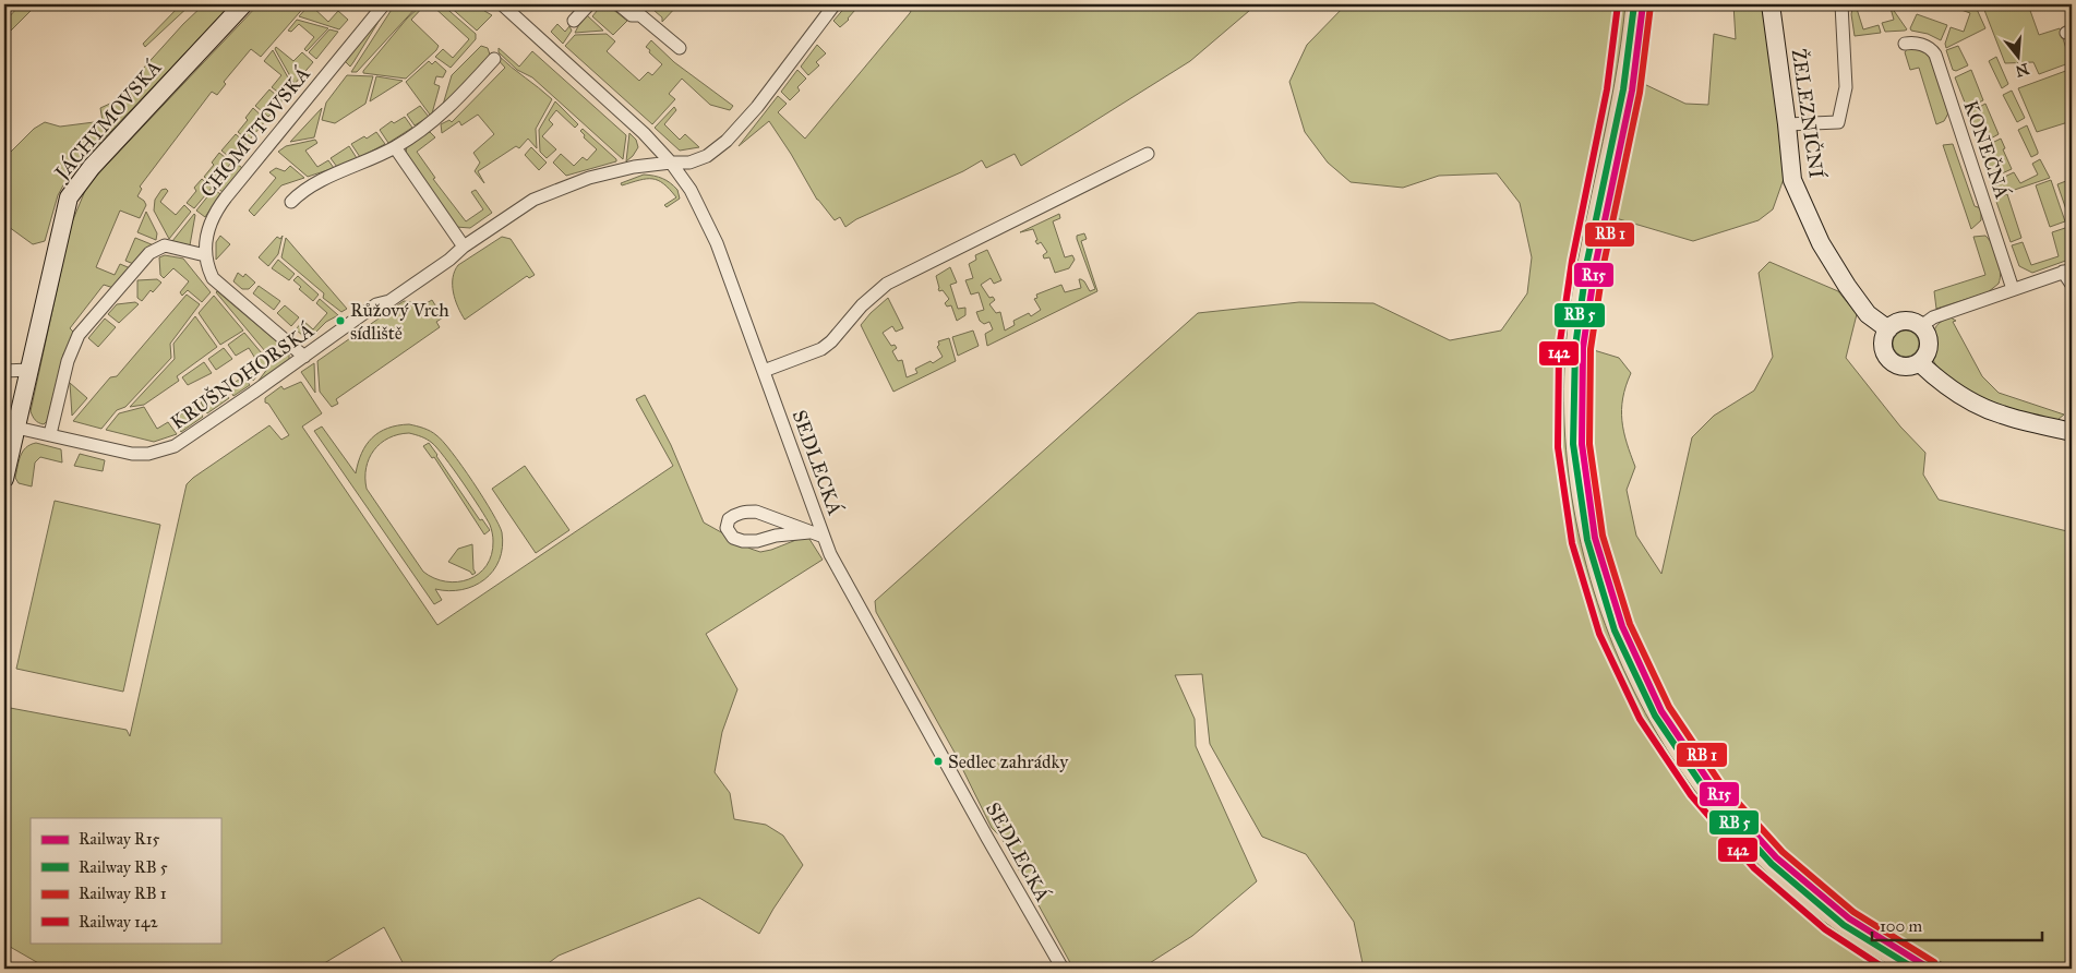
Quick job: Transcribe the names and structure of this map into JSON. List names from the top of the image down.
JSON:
{
  "streets": {
    "street": [
      "ŽELEZNIČNÍ",
      "JÁCHYMOVSKÁ",
      "CHOMUTOVSKÁ",
      "KONEČNÁ",
      "KRUŠNOHORSKÁ",
      "SEDLECKÁ"
    ]
  },
  "crossings": [
    ["JÁCHYMOVSKÁ", "KRUŠNOHORSKÁ"],
    ["KRUŠNOHORSKÁ", "SEDLECKÁ"]
  ],
  "places": ["Růžový Vrch sídliště", "Sedlec zahrádky"],
  "lines": ["rail line R15", "rail line 142"],
  "legend": [
    "Railway R15",
    "Railway RB 5",
    "Railway RB 1",
    "Railway 142"
  ],
  "scale_bar": "100 m",
  "north": "bottom"
}
